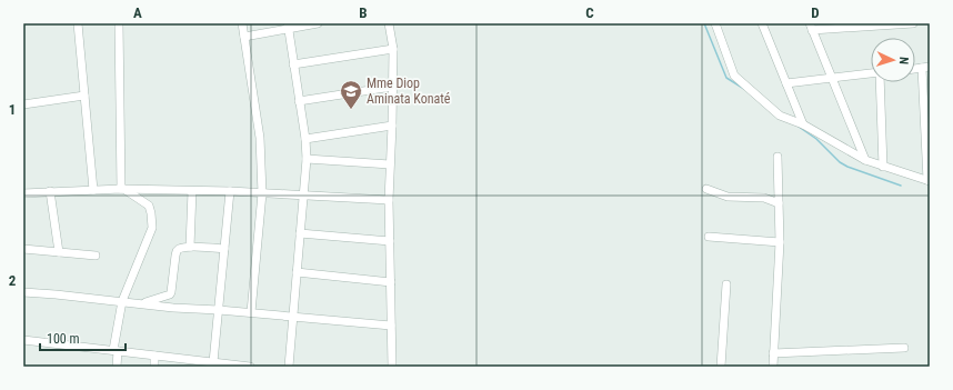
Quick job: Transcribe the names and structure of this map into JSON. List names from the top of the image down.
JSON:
{
  "places": {
    "school or university": ["Mme Diop Aminata Konaté"]
  },
  "scale_bar": "100 m",
  "north": "right",
  "grid": {
    "columns": [
      "A",
      "B",
      "C",
      "D"
    ],
    "rows": ["1", "2"]
  }
}
